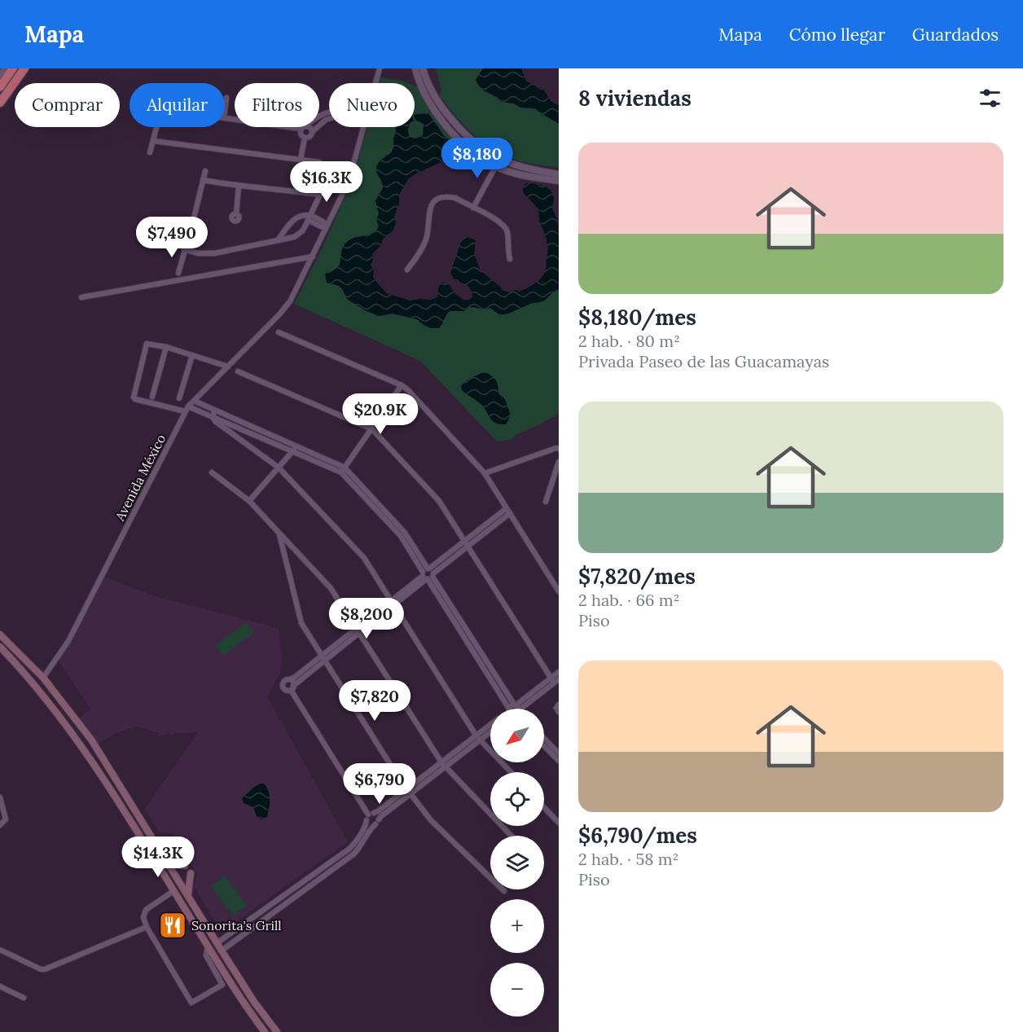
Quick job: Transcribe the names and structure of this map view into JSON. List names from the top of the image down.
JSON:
{
  "streets": {
    "street": ["Avenida México"]
  },
  "places": {
    "restaurant": ["Sonorita's Grill"]
  },
  "north": "bottom left",
  "page": {
    "header": "Mapa",
    "nav": ["Mapa", "Cómo llegar", "Guardados"],
    "heading": "8 viviendas",
    "chip": [
      "Comprar",
      "Alquilar",
      "Filtros",
      "Nuevo"
    ],
    "list": [
      {
        "name": "$8,180/mes",
        "note": "2 hab. · 80 m² · Privada Paseo de las Guacamayas"
      },
      {
        "name": "$7,820/mes",
        "note": "2 hab. · 66 m² · Piso"
      },
      {
        "name": "$6,790/mes",
        "note": "2 hab. · 58 m² · Piso"
      }
    ],
    "price": [
      "$8,180",
      "$16.3K",
      "$7,490",
      "$20.9K",
      "$8,200",
      "$7,820",
      "$6,790",
      "$14.3K"
    ],
    "map_buttons": ["+", "−"]
  }
}
